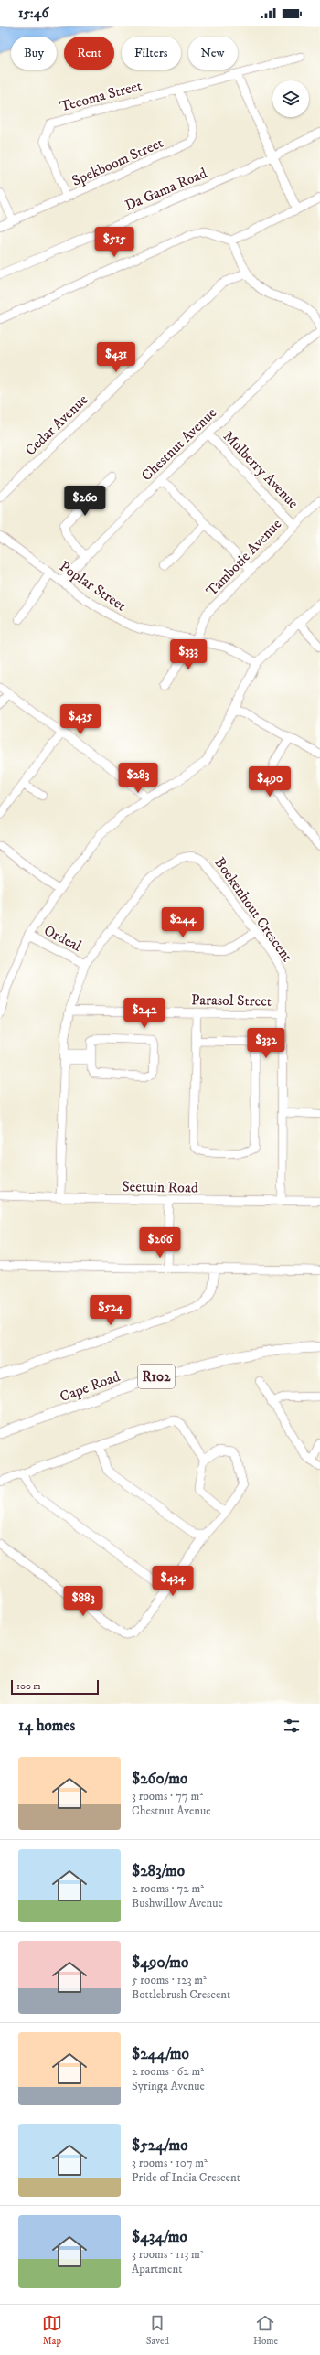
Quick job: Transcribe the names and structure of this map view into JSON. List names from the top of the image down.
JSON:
{
  "streets": {
    "main road": ["R102", "Cape Road"],
    "street": [
      "Tecoma Street",
      "Spekboom Street",
      "Da Gama Road",
      "Cedar Avenue",
      "Chestnut Avenue",
      "Mulberry Avenue",
      "Tambotie Avenue",
      "Poplar Street",
      "Boekenhout Crescent",
      "Ordeal",
      "Parasol Street",
      "Seetuin Road"
    ]
  },
  "crossings": [
    ["Tecoma Street", "Spekboom Street"],
    ["Chestnut Avenue", "Mulberry Avenue"],
    ["Chestnut Avenue", "Poplar Street"],
    ["Mulberry Avenue", "Tambotie Avenue"],
    ["Tambotie Avenue", "Poplar Street"],
    ["Boekenhout Crescent", "Ordeal"],
    ["Boekenhout Crescent", "Parasol Street"],
    ["Boekenhout Crescent", "Seetuin Road"]
  ],
  "scale_bar": "100 m",
  "page": {
    "status": "15:46",
    "chip": [
      "Buy",
      "Rent",
      "Filters",
      "New"
    ],
    "price": [
      "$515",
      "$431",
      "$260",
      "$333",
      "$435",
      "$283",
      "$490",
      "$244",
      "$242",
      "$332",
      "$266",
      "$524",
      "$434",
      "$883"
    ],
    "scale": "100 m",
    "heading": "14 homes",
    "list": [
      {
        "name": "$260/mo",
        "note": "3 rooms · 77 m² · Chestnut Avenue"
      },
      {
        "name": "$283/mo",
        "note": "2 rooms · 72 m² · Bushwillow Avenue"
      },
      {
        "name": "$490/mo",
        "note": "5 rooms · 123 m² · Bottlebrush Crescent"
      },
      {
        "name": "$244/mo",
        "note": "2 rooms · 62 m² · Syringa Avenue"
      },
      {
        "name": "$524/mo",
        "note": "3 rooms · 107 m² · Pride of India Crescent"
      },
      {
        "name": "$434/mo",
        "note": "3 rooms · 113 m² · Apartment"
      }
    ],
    "tabs": ["Map", "Saved", "Home"]
  }
}
